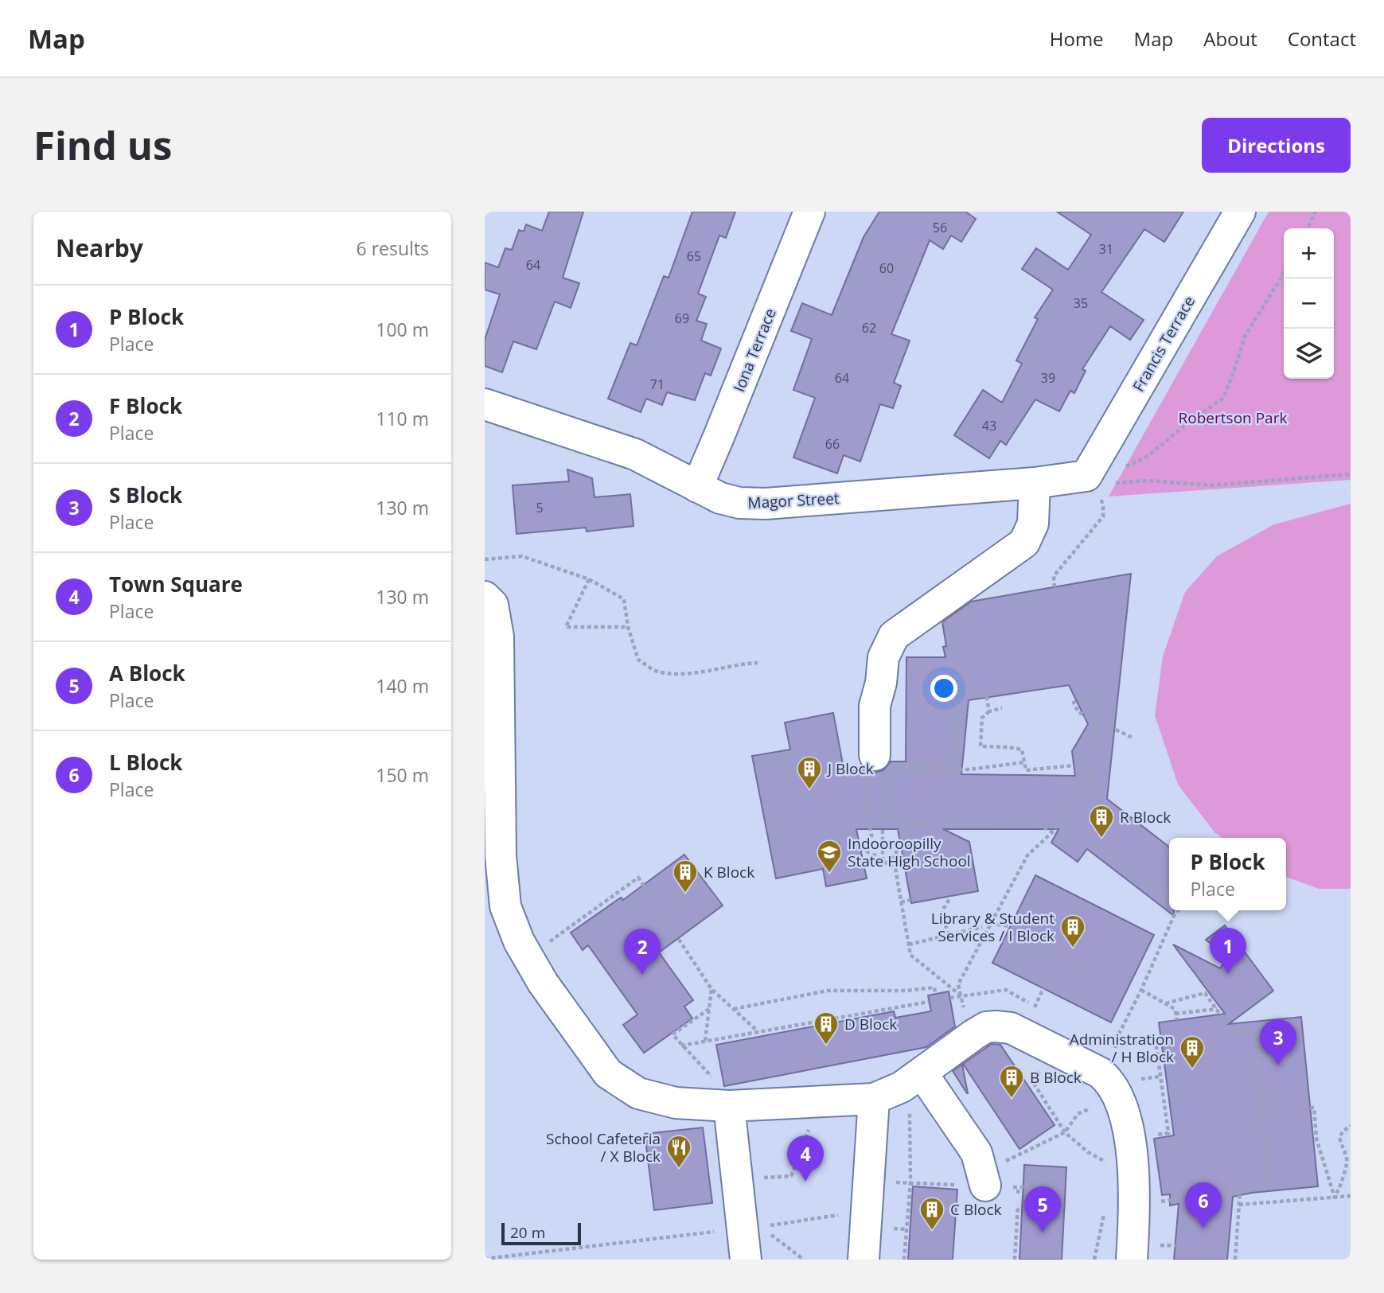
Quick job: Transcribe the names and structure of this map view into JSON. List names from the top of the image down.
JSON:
{
  "streets": {
    "street": ["Francis Terrace", "Iona Terrace", "Magor Street"]
  },
  "crossings": [
    ["Francis Terrace", "Magor Street"],
    ["Iona Terrace", "Magor Street"]
  ],
  "parks": ["Robertson Park"],
  "places": {
    "building": [
      "J Block",
      "R Block",
      "K Block",
      "Library & Student Services / I Block",
      "D Block",
      "Administration / H Block",
      "B Block",
      "C Block"
    ],
    "school or university": ["Indooroopilly State High School"],
    "restaurant": ["School Cafeteria / X Block"]
  },
  "house_numbers": [
    "56",
    "31",
    "65",
    "64",
    "60",
    "35",
    "69",
    "62",
    "64",
    "39",
    "71",
    "43",
    "66",
    "5"
  ],
  "scale_bar": "20 m",
  "page": {
    "header": "Map",
    "nav": [
      "Home",
      "Map",
      "About",
      "Contact"
    ],
    "buttons": "Directions",
    "title": "Find us",
    "heading": ["Nearby", "6 results"],
    "map_buttons": ["+", "−"],
    "list": [
      {
        "mark": "1",
        "name": "P Block",
        "note": "Place",
        "value": "100 m"
      },
      {
        "mark": "2",
        "name": "F Block",
        "note": "Place",
        "value": "110 m"
      },
      {
        "mark": "3",
        "name": "S Block",
        "note": "Place",
        "value": "130 m"
      },
      {
        "mark": "4",
        "name": "Town Square",
        "note": "Place",
        "value": "130 m"
      },
      {
        "mark": "5",
        "name": "A Block",
        "note": "Place",
        "value": "140 m"
      },
      {
        "mark": "6",
        "name": "L Block",
        "note": "Place",
        "value": "150 m"
      }
    ],
    "popup": ["P Block", "Place"],
    "pins": [
      "1",
      "2",
      "3",
      "4",
      "6",
      "5"
    ],
    "scale": "20 m"
  }
}
